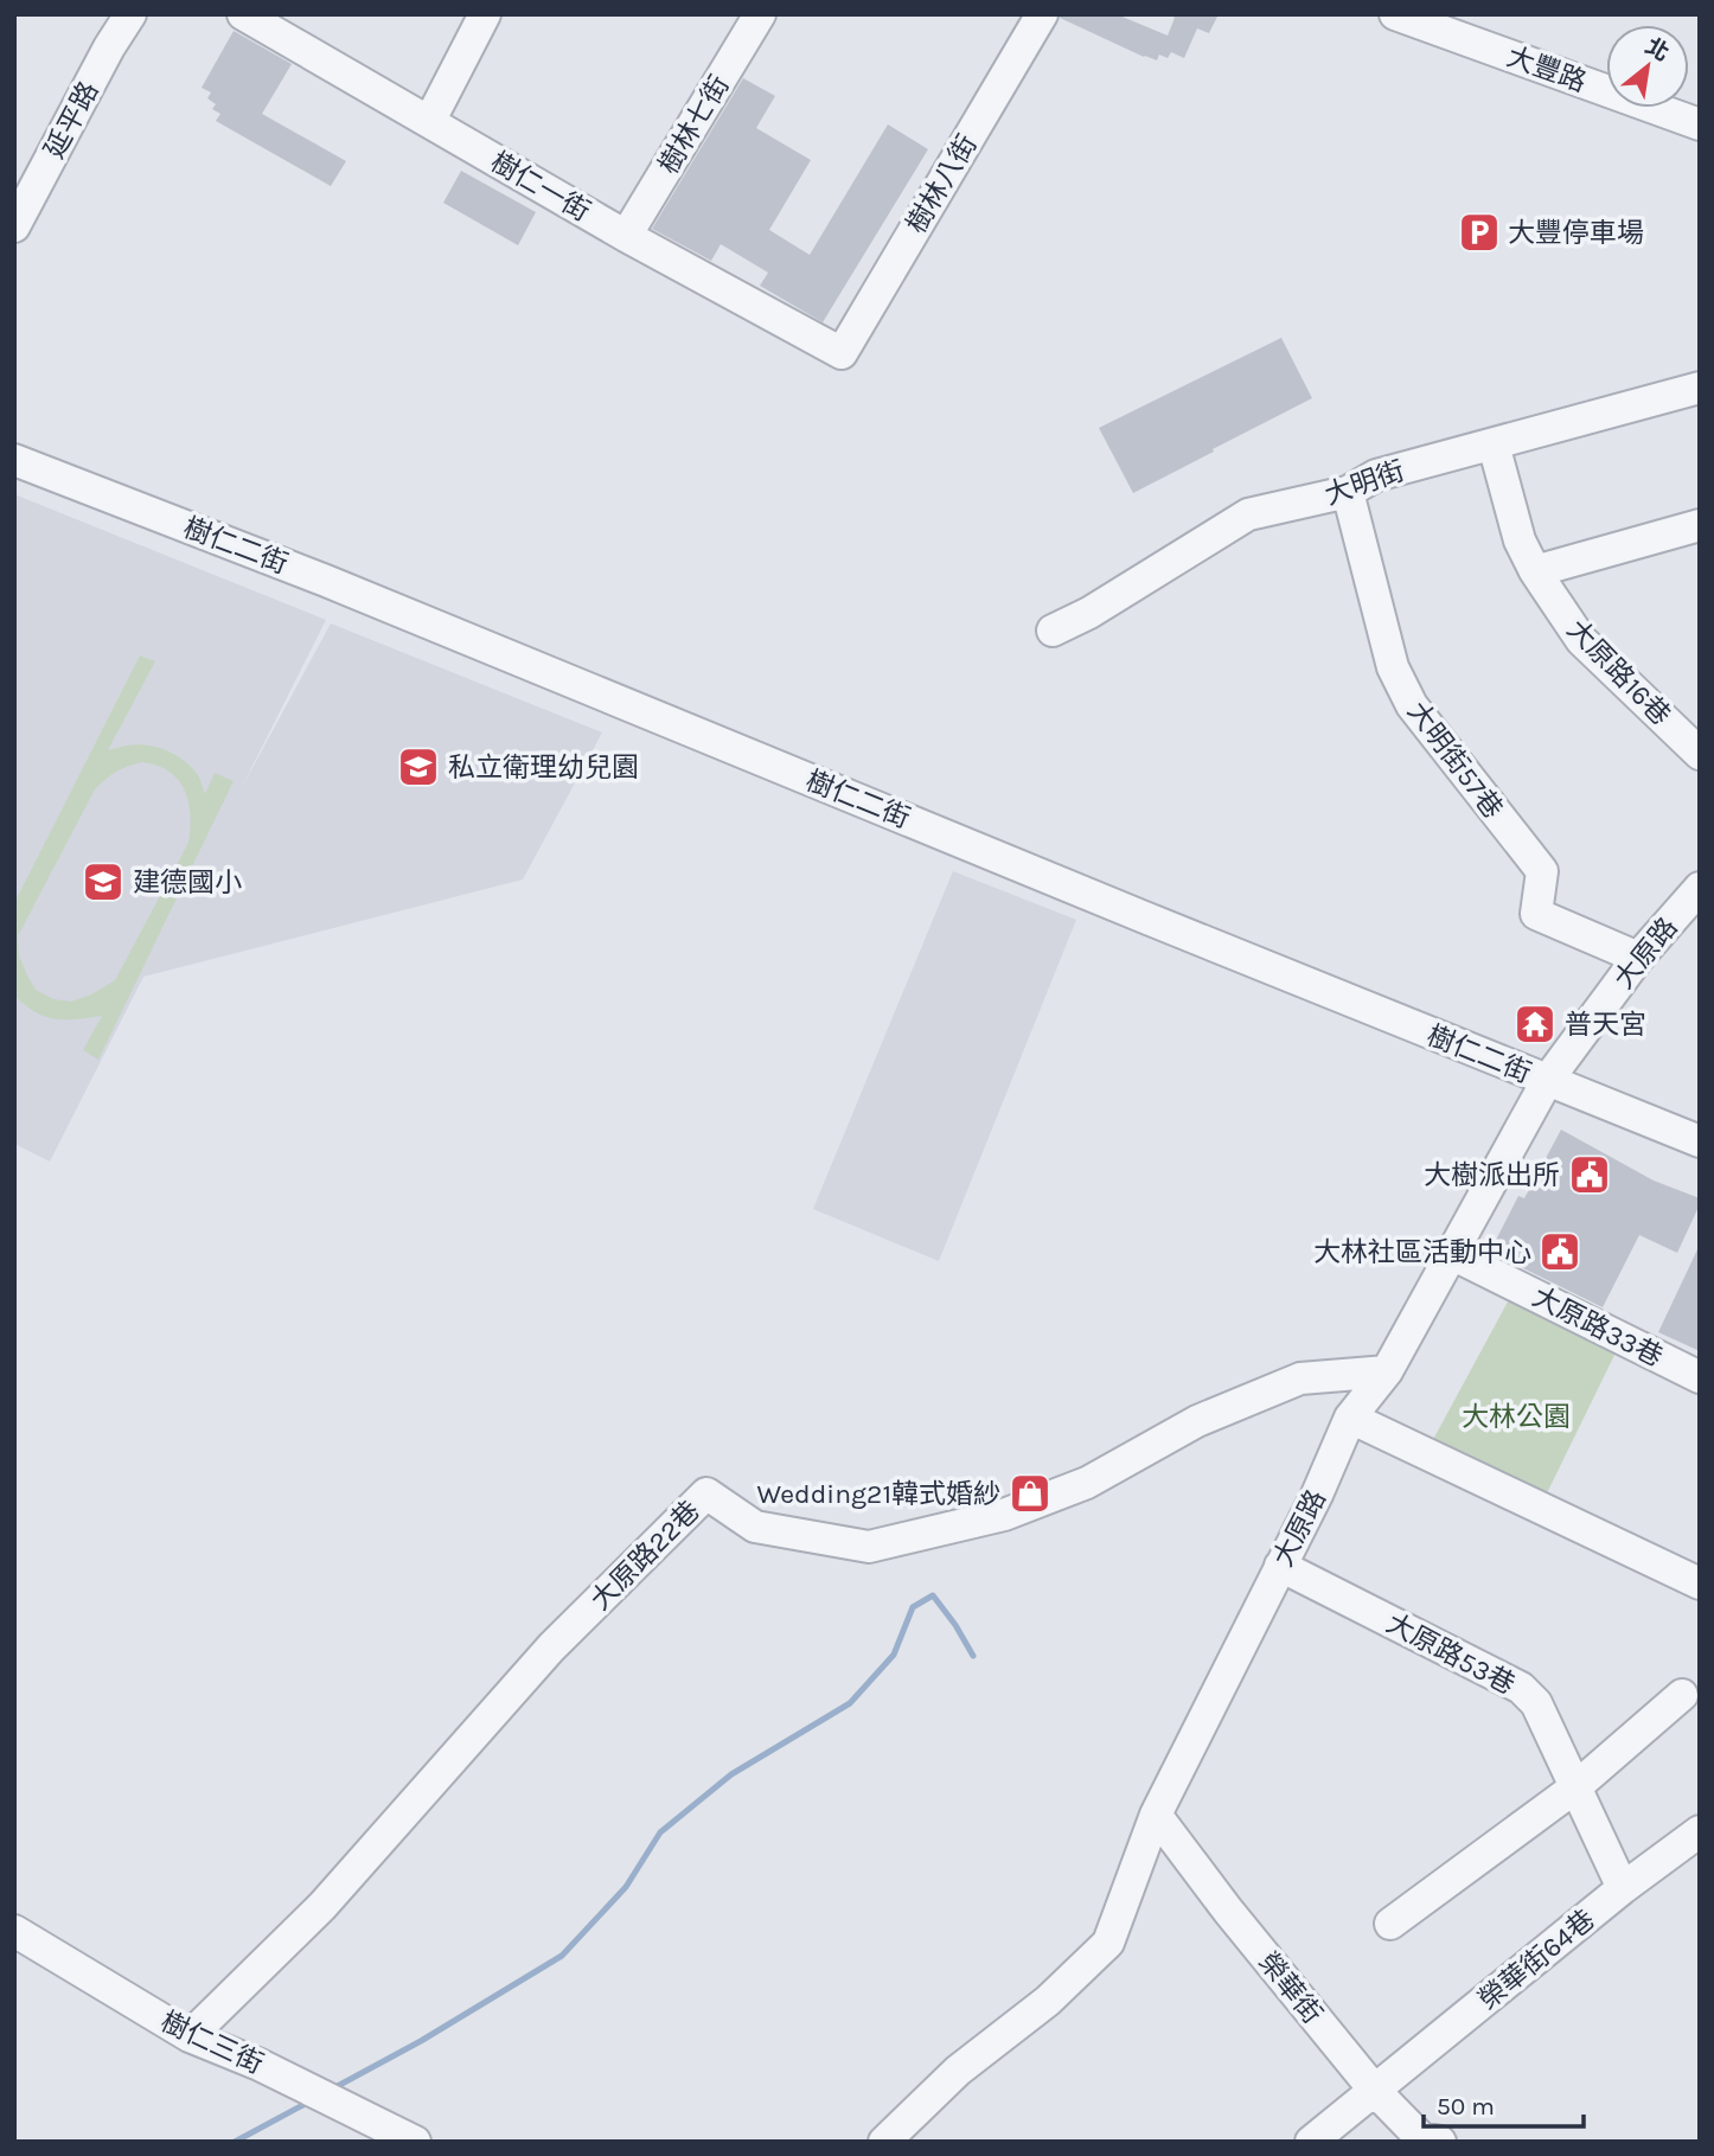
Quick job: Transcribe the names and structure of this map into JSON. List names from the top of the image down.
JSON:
{
  "streets": {
    "street": [
      "大豐路",
      "延平路",
      "樹林七街",
      "樹林八街",
      "樹仁一街",
      "大明街",
      "樹仁二街",
      "大原路16巷",
      "大明街57巷",
      "大原路",
      "大原路33巷",
      "大原路22巷",
      "大原路53巷",
      "榮華街64巷",
      "榮華街",
      "樹仁三街"
    ]
  },
  "crossings": [
    ["樹林七街", "樹仁一街"],
    ["樹林八街", "樹仁一街"],
    ["大明街", "大原路16巷"],
    ["大明街", "大明街57巷"],
    ["樹仁二街", "大原路"],
    ["大明街57巷", "大原路"],
    ["大原路", "大原路33巷"],
    ["大原路", "大原路22巷"],
    ["大原路", "大原路53巷"],
    ["大原路", "榮華街"],
    ["大原路22巷", "樹仁三街"],
    ["大原路53巷", "榮華街64巷"],
    ["榮華街64巷", "榮華街"]
  ],
  "parks": ["大林公園"],
  "places": {
    "parking": ["大豐停車場"],
    "school or university": ["私立衛理幼兒園", "建德國小"],
    "temple": ["普天宮"],
    "public building": ["大樹派出所", "大林社區活動中心"],
    "shop": ["Wedding21韓式婚紗"]
  },
  "scale_bar": "50 m",
  "north": "top right"
}
